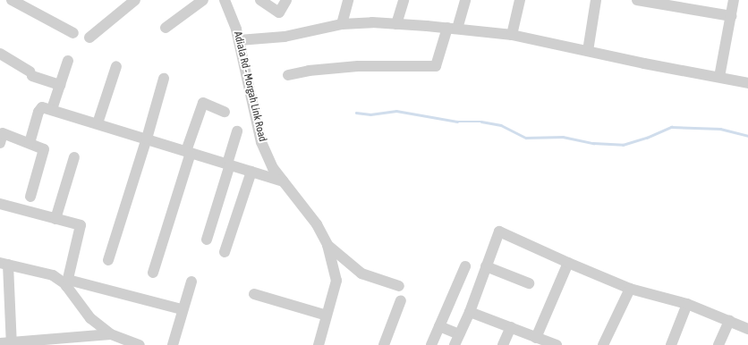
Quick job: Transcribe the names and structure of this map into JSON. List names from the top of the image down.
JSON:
{
  "streets": {
    "street": ["Adiala Rd - Morgah Link Road"]
  }
}
